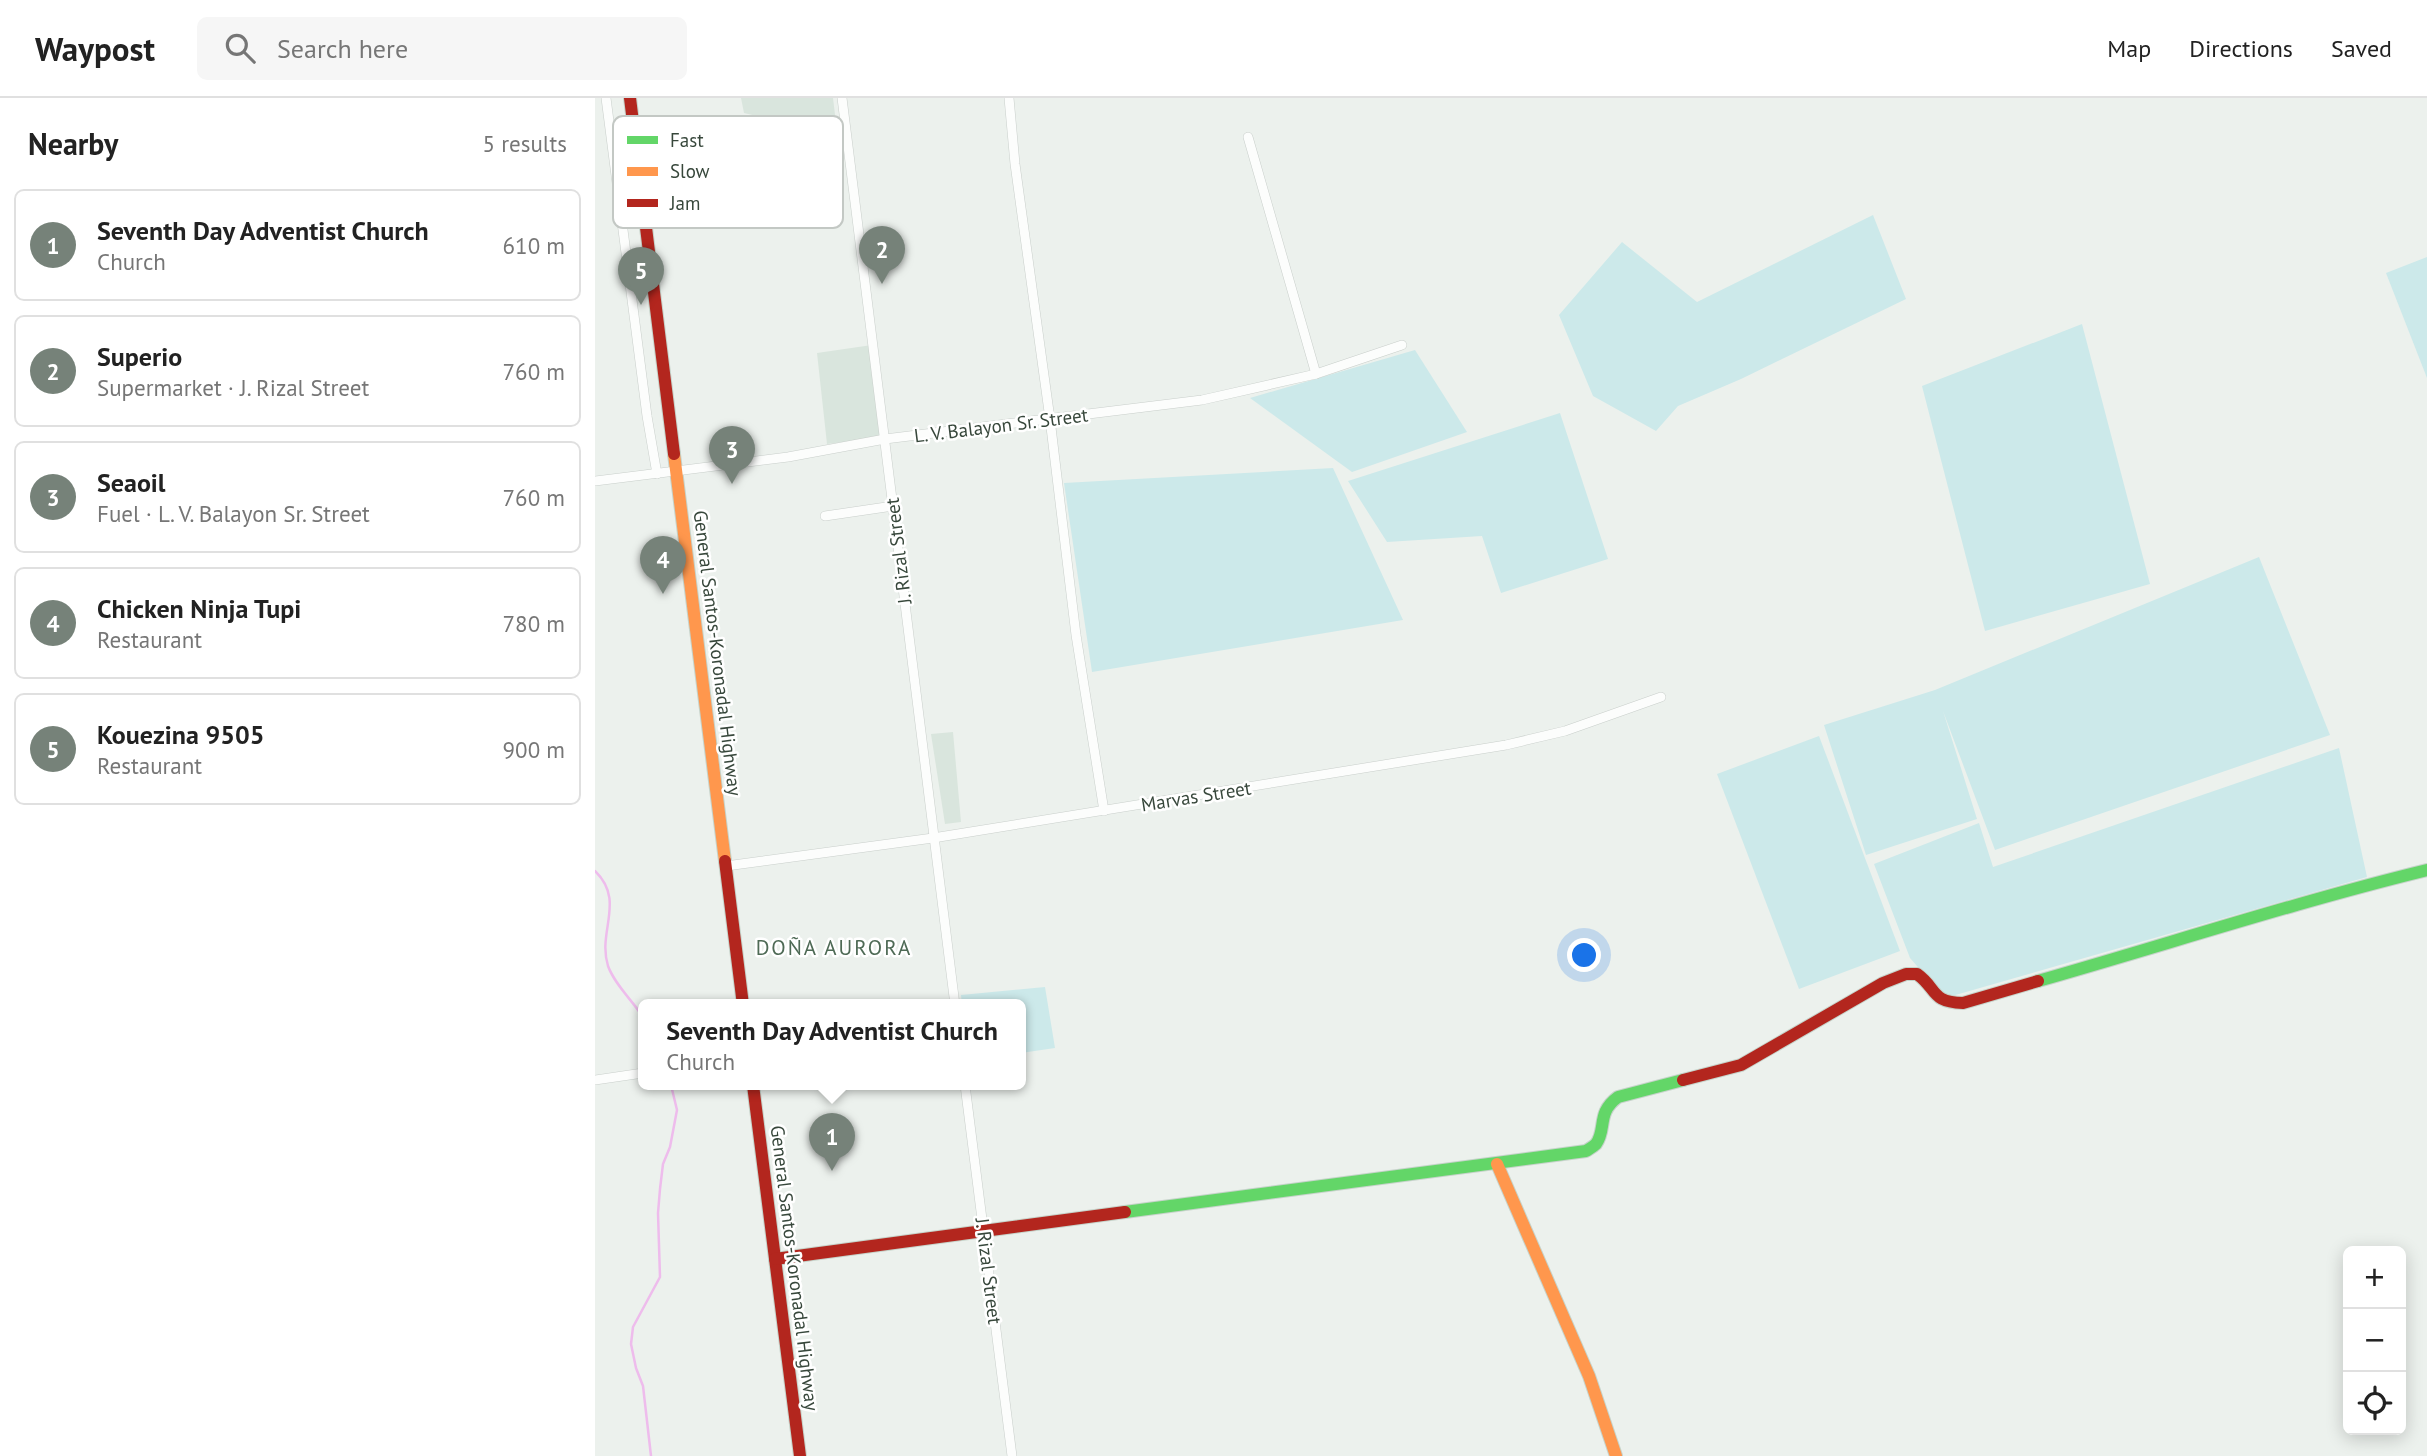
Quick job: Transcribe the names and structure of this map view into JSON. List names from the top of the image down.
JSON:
{
  "streets": {
    "main road": ["General Santos-Koronadal Highway"],
    "street": ["L. V. Balayon Sr. Street", "J. Rizal Street", "Marvas Street"]
  },
  "crossings": [
    ["L. V. Balayon Sr. Street", "J. Rizal Street"],
    ["L. V. Balayon Sr. Street", "General Santos-Koronadal Highway"],
    ["J. Rizal Street", "Marvas Street"],
    ["General Santos-Koronadal Highway", "Marvas Street"]
  ],
  "districts": ["DOÑA AURORA"],
  "legend": ["Fast", "Slow", "Jam"],
  "page": {
    "header": "Waypost",
    "search": "Search here",
    "nav": ["Map", "Directions", "Saved"],
    "heading": ["Nearby", "5 results"],
    "list": [
      {
        "mark": "1",
        "name": "Seventh Day Adventist Church",
        "note": "Church",
        "value": "610 m"
      },
      {
        "mark": "2",
        "name": "Superio",
        "note": "Supermarket · J. Rizal Street",
        "value": "760 m"
      },
      {
        "mark": "3",
        "name": "Seaoil",
        "note": "Fuel · L. V. Balayon Sr. Street",
        "value": "760 m"
      },
      {
        "mark": "4",
        "name": "Chicken Ninja Tupi",
        "note": "Restaurant",
        "value": "780 m"
      },
      {
        "mark": "5",
        "name": "Kouezina 9505",
        "note": "Restaurant",
        "value": "900 m"
      }
    ],
    "pins": [
      "2",
      "5",
      "3",
      "4",
      "1"
    ],
    "popup": ["Seventh Day Adventist Church", "Church"],
    "map_buttons": ["+", "−"]
  }
}
